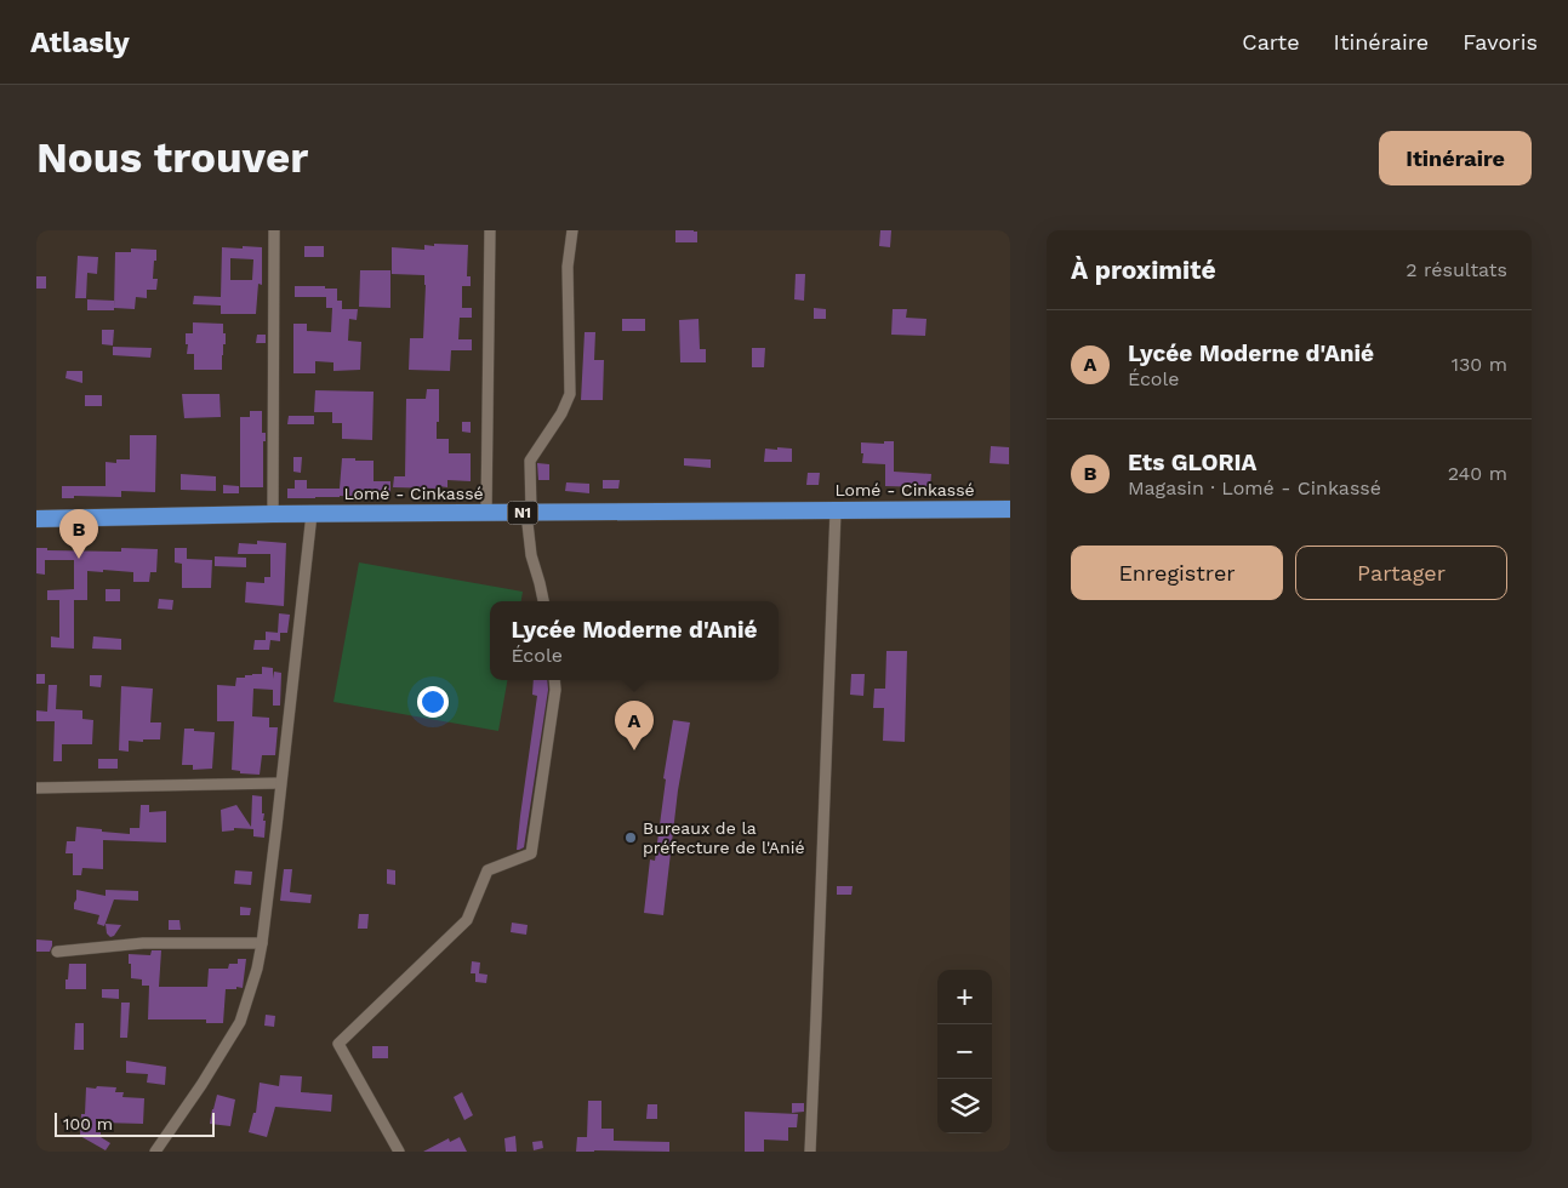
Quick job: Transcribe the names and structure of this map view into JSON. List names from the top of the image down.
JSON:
{
  "streets": {
    "highway": ["Lomé - Cinkassé", "N1"]
  },
  "places": ["Bureaux de la préfecture de l'Anié"],
  "scale_bar": "100 m",
  "page": {
    "header": "Atlasly",
    "nav": ["Carte", "Itinéraire", "Favoris"],
    "buttons": [
      "Itinéraire",
      ["Enregistrer", "Partager"]
    ],
    "title": "Nous trouver",
    "heading": ["À proximité", "2 résultats"],
    "list": [
      {
        "mark": "A",
        "name": "Lycée Moderne d'Anié",
        "note": "École",
        "value": "130 m"
      },
      {
        "mark": "B",
        "name": "Ets GLORIA",
        "note": "Magasin · Lomé - Cinkassé",
        "value": "240 m"
      }
    ],
    "pins": ["B", "A"],
    "popup": ["Lycée Moderne d'Anié", "École"],
    "map_buttons": ["+", "−"],
    "scale": "100 m"
  }
}
